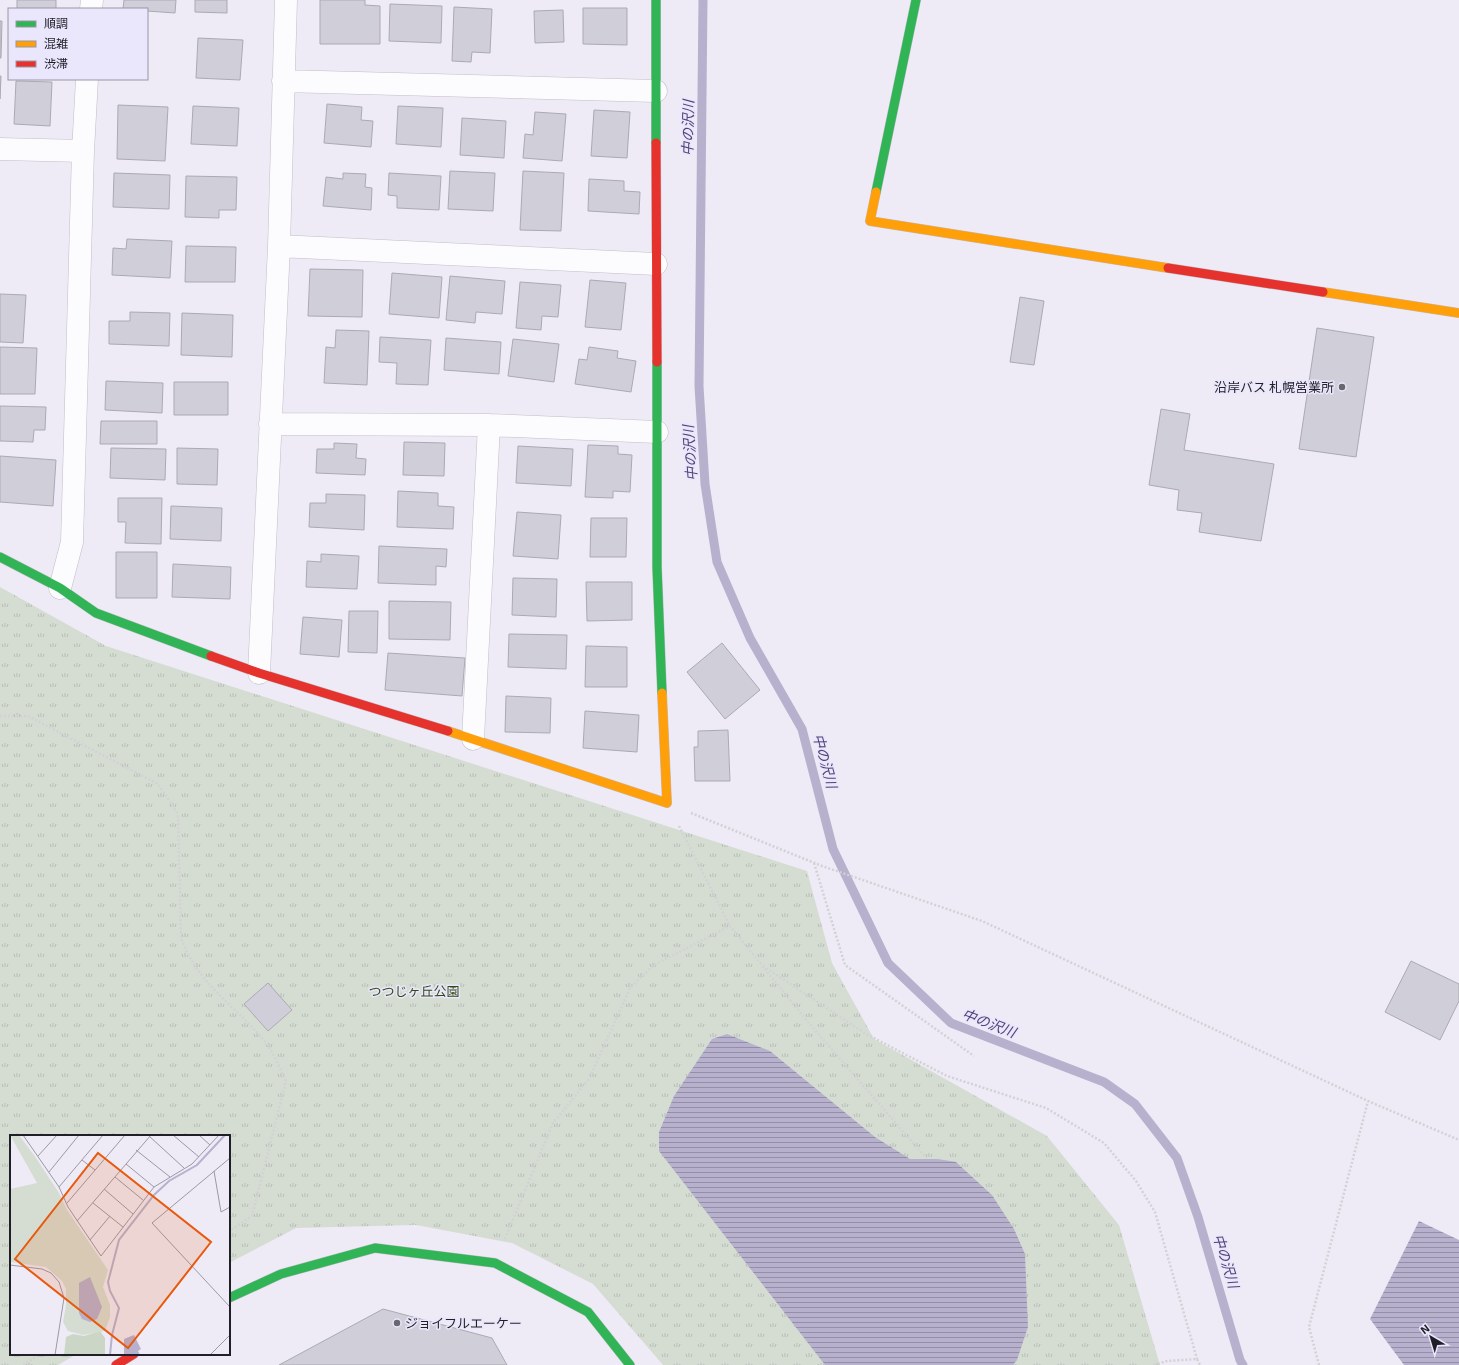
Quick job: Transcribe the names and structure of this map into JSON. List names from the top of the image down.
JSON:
{
  "water": ["中の沢川"],
  "parks": ["つつじヶ丘公園"],
  "places": ["沿岸バス 札幌営業所", "ジョイフルエーケー"],
  "legend": ["順調", "混雑", "渋滞"],
  "north": "top left"
}
